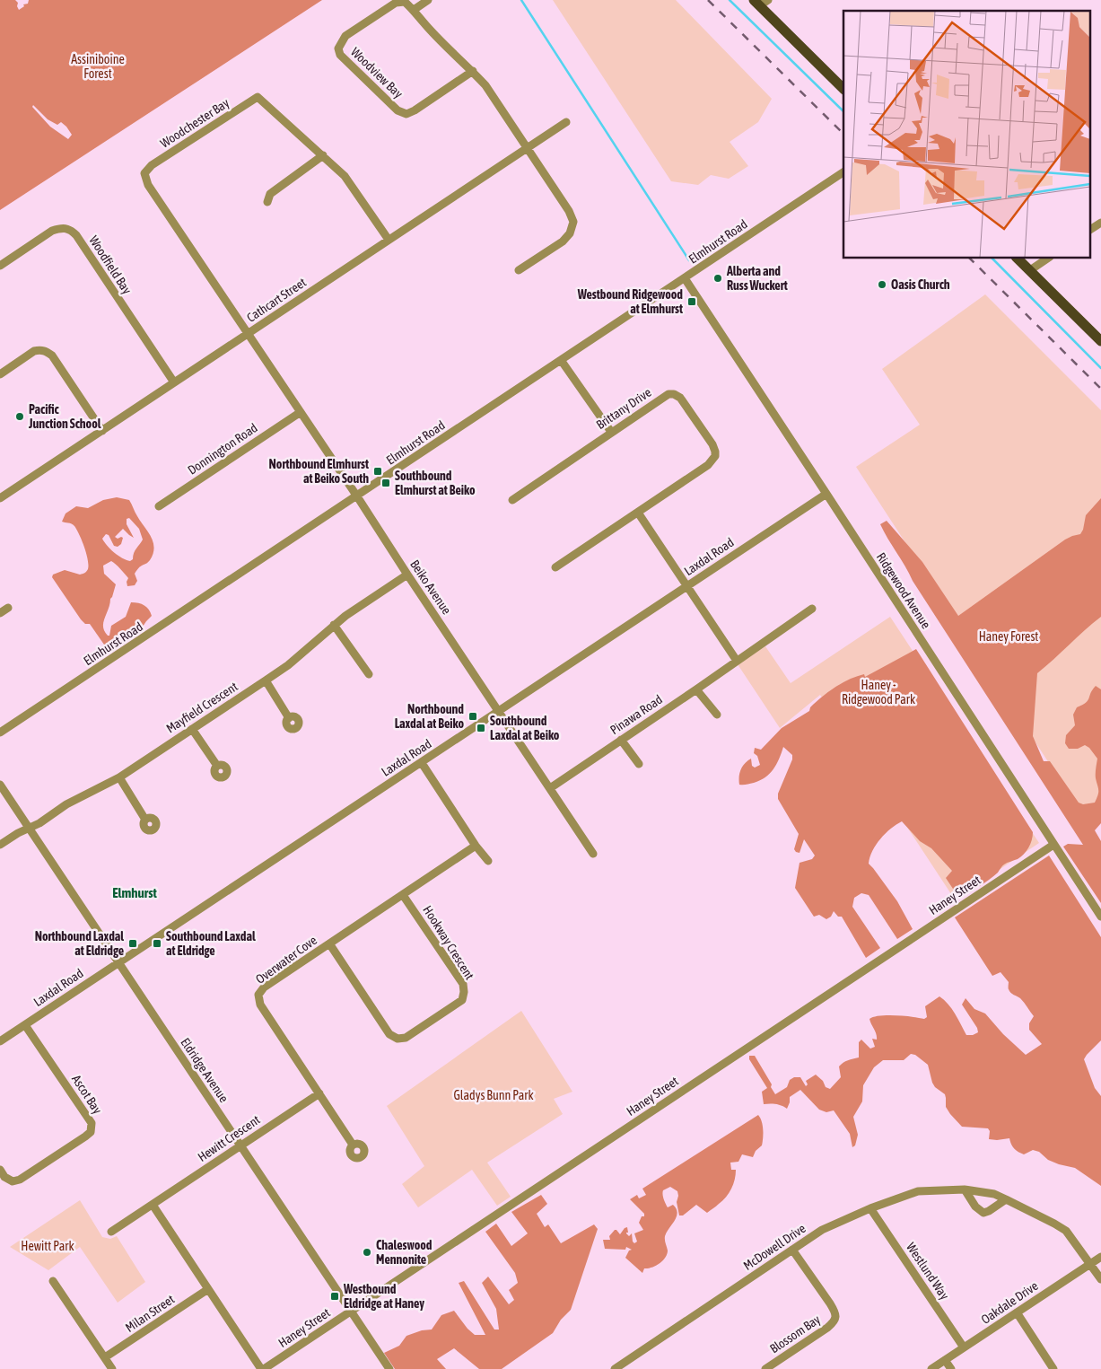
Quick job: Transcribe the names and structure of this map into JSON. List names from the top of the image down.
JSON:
{
  "streets": {
    "street": [
      "Woodview Bay",
      "Woodchester Bay",
      "Elmhurst Road",
      "Woodfield Bay",
      "Cathcart Street",
      "Brittany Drive",
      "Donnington Road",
      "Laxdal Road",
      "Beiko Avenue",
      "Ridgewood Avenue",
      "Mayfield Crescent",
      "Pinawa Road",
      "Haney Street",
      "Hookway Crescent",
      "Overwater Cove",
      "Eldridge Avenue",
      "Ascot Bay",
      "Hewitt Crescent",
      "McDowell Drive",
      "Westlund Way",
      "Oakdale Drive",
      "Milan Street",
      "Blossom Bay"
    ]
  },
  "crossings": [
    ["Woodview Bay", "Cathcart Street"],
    ["Woodchester Bay", "Cathcart Street"],
    ["Woodchester Bay", "Beiko Avenue"],
    ["Elmhurst Road", "Beiko Avenue"],
    ["Elmhurst Road", "Ridgewood Avenue"],
    ["Woodfield Bay", "Cathcart Street"],
    ["Cathcart Street", "Beiko Avenue"],
    ["Donnington Road", "Beiko Avenue"],
    ["Laxdal Road", "Beiko Avenue"],
    ["Laxdal Road", "Ridgewood Avenue"],
    ["Laxdal Road", "Eldridge Avenue"],
    ["Laxdal Road", "Ascot Bay"],
    ["Beiko Avenue", "Mayfield Crescent"],
    ["Beiko Avenue", "Pinawa Road"],
    ["Ridgewood Avenue", "Haney Street"],
    ["Mayfield Crescent", "Eldridge Avenue"],
    ["Haney Street", "Eldridge Avenue"],
    ["Hookway Crescent", "Overwater Cove"],
    ["Overwater Cove", "Hewitt Crescent"],
    ["Eldridge Avenue", "Hewitt Crescent"],
    ["McDowell Drive", "Westlund Way"],
    ["McDowell Drive", "Oakdale Drive"],
    ["McDowell Drive", "Blossom Bay"],
    ["Westlund Way", "Oakdale Drive"]
  ],
  "districts": ["Elmhurst"],
  "parks": [
    "Assiniboine Forest",
    "Haney Forest",
    "Haney - Ridgewood Park",
    "Gladys Bunn Park",
    "Hewitt Park"
  ],
  "places": {
    "other": [
      "Alberta and Russ Wuckert",
      "Oasis Church",
      "Pacific Junction School",
      "Chaleswood Mennonite"
    ],
    "transit": [
      "Westbound Ridgewood at Elmhurst",
      "Northbound Elmhurst at Beiko South",
      "Southbound Elmhurst at Beiko",
      "Northbound Laxdal at Beiko",
      "Southbound Laxdal at Beiko",
      "Northbound Laxdal at Eldridge",
      "Southbound Laxdal at Eldridge",
      "Westbound Eldridge at Haney"
    ]
  }
}
